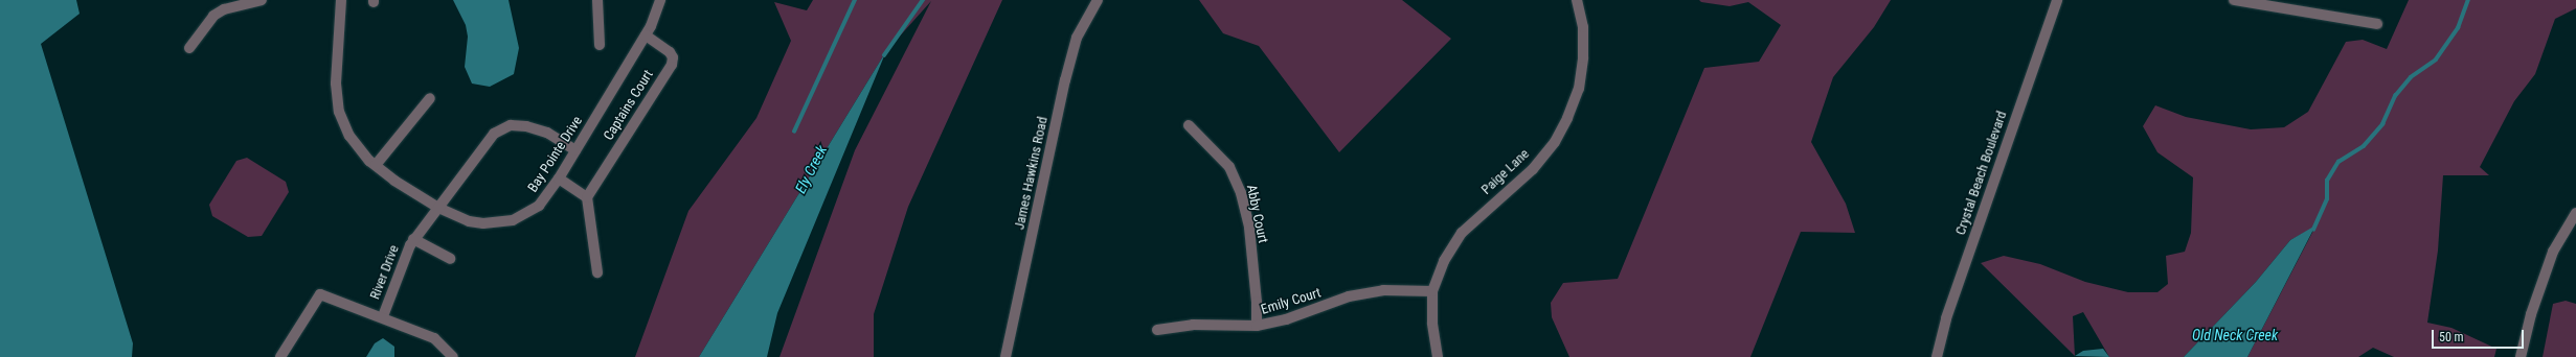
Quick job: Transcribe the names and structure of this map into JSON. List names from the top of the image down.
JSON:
{
  "streets": {
    "street": [
      "Captains Court",
      "Bay Pointe Drive",
      "Paige Lane",
      "James Hawkins Road",
      "Crystal Beach Boulevard",
      "Abby Court",
      "River Drive",
      "Emily Court"
    ]
  },
  "crossings": [
    ["Captains Court", "Bay Pointe Drive"],
    ["Bay Pointe Drive", "River Drive"],
    ["Paige Lane", "Emily Court"],
    ["Abby Court", "Emily Court"]
  ],
  "water": ["Ely Creek", "Old Neck Creek"],
  "scale_bar": "50 m"
}
